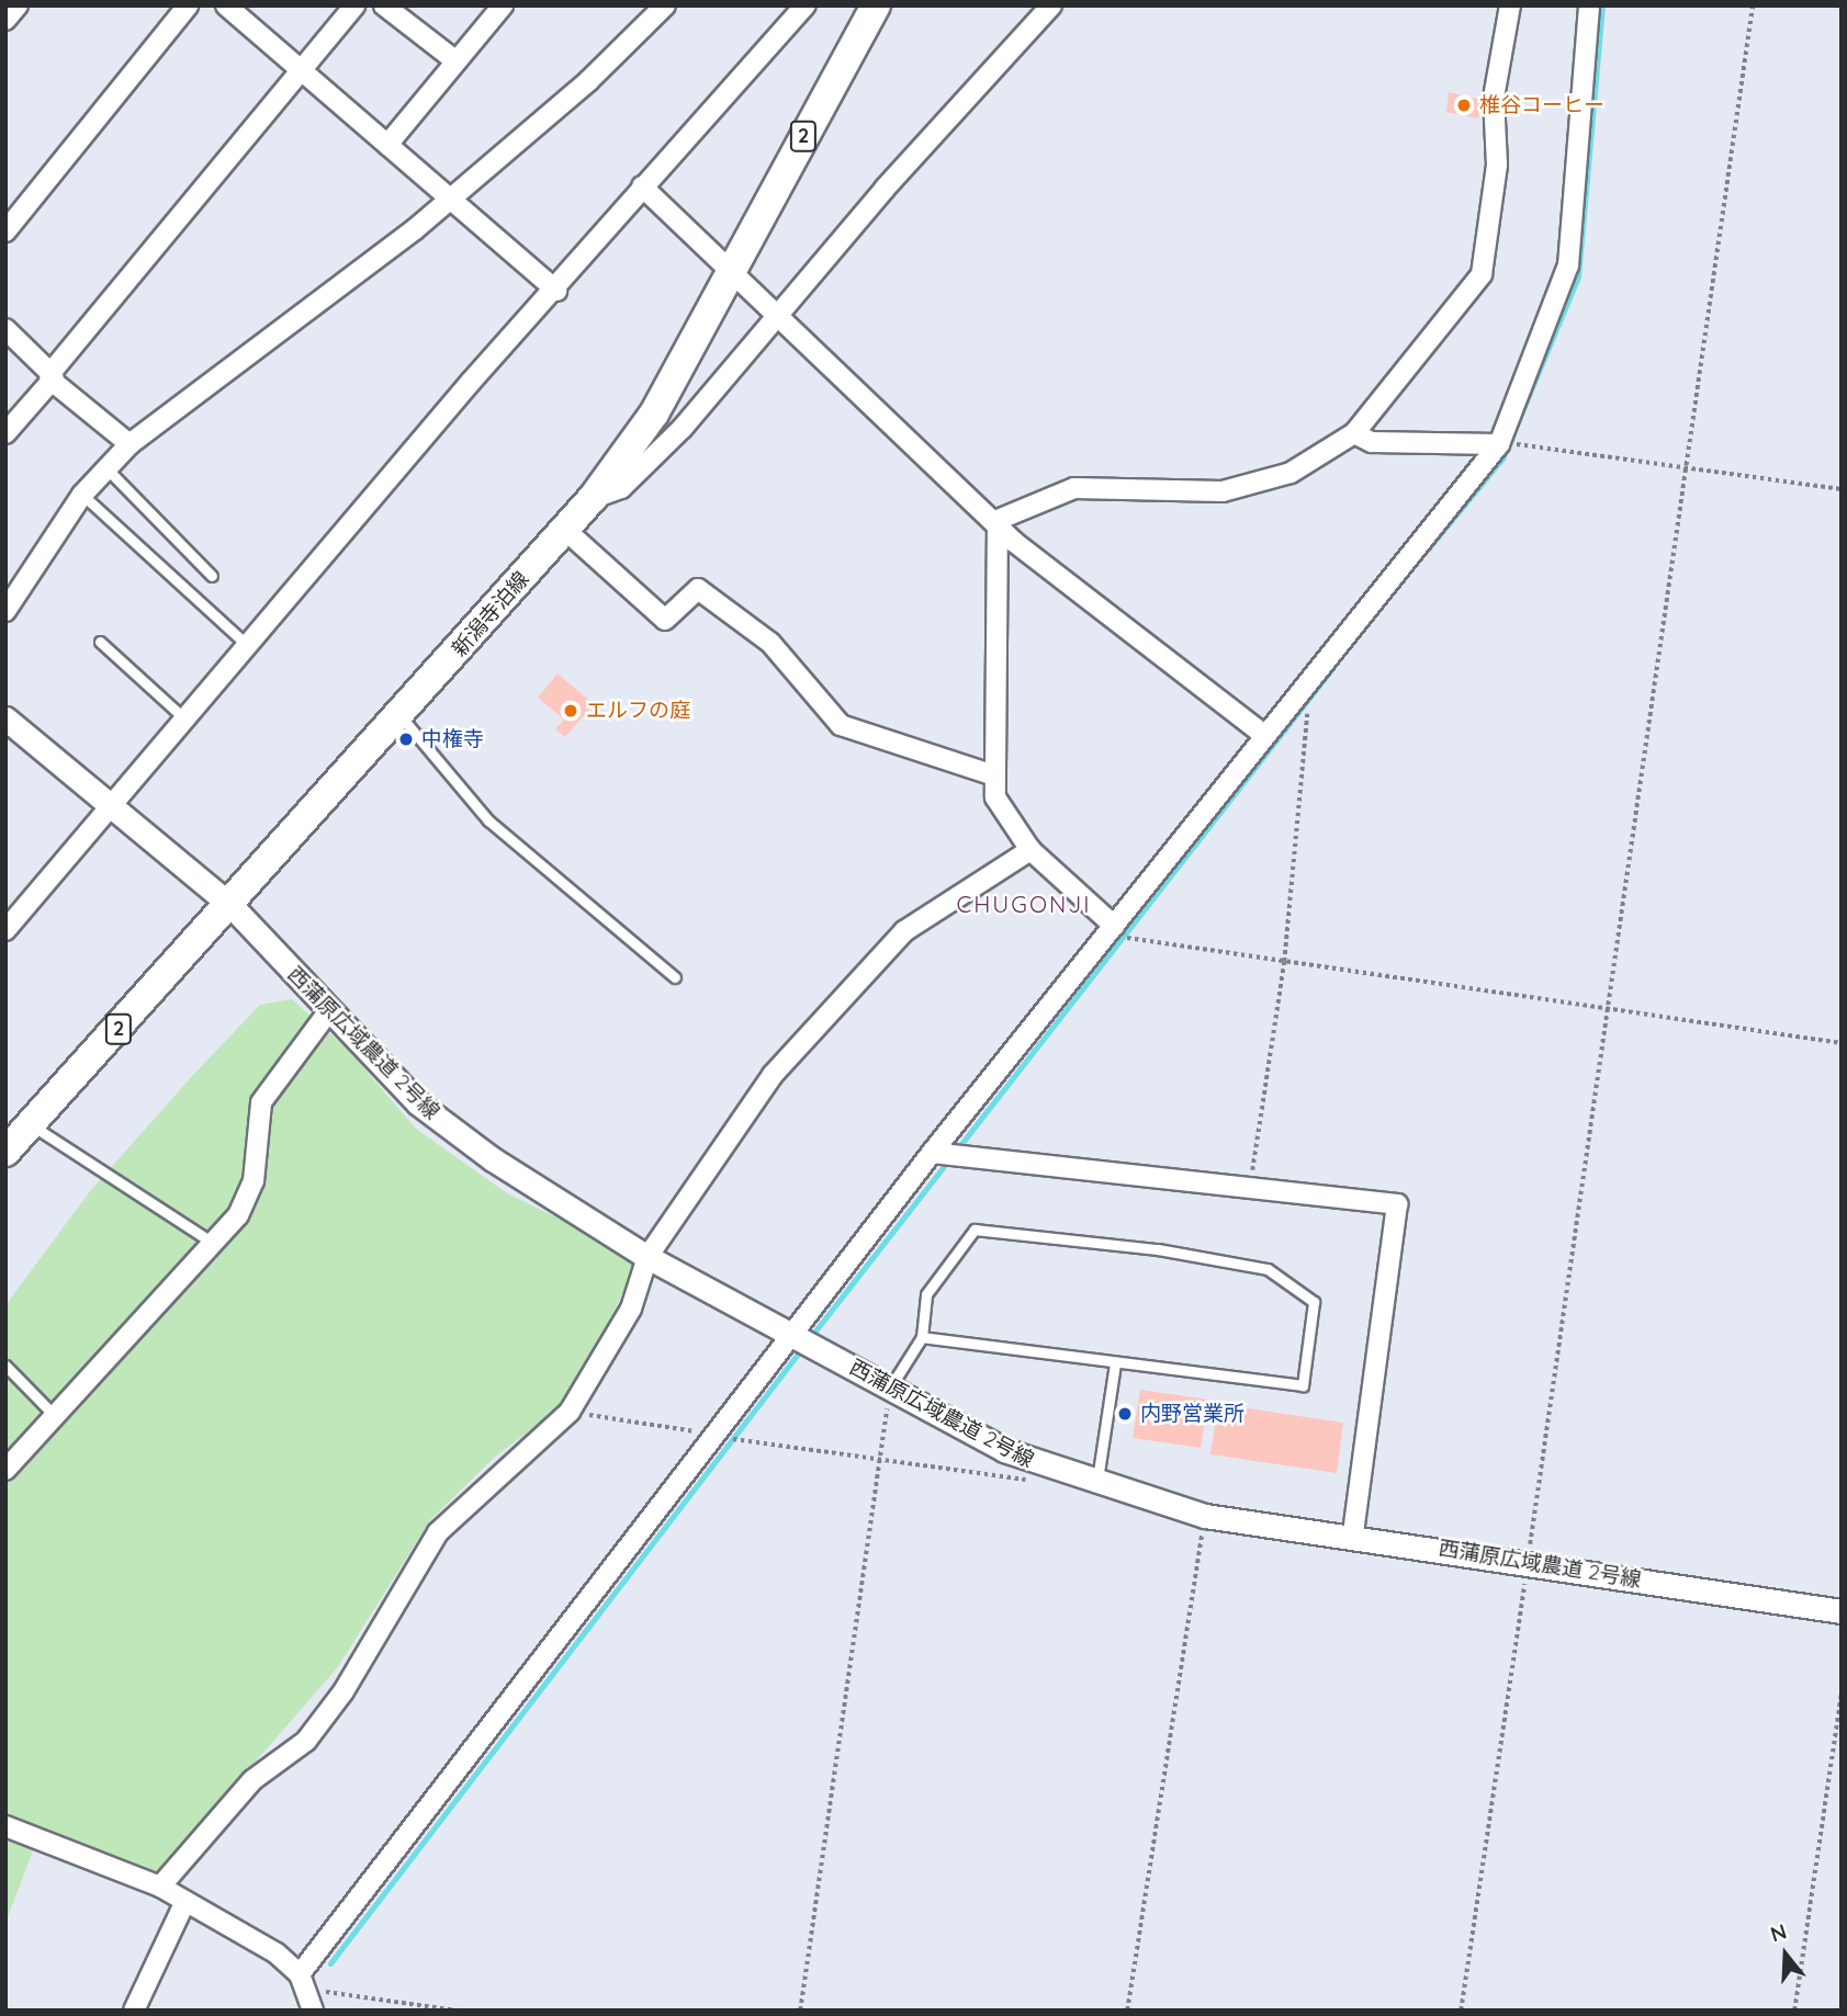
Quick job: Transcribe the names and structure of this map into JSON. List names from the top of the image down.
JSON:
{
  "streets": {
    "main road": ["2", "新潟寺泊線"],
    "street": ["西蒲原広域農道 2号線"]
  },
  "crossings": [
    ["新潟寺泊線", "西蒲原広域農道 2号線"]
  ],
  "districts": ["CHUGONJI"],
  "places": [
    "椎谷コーヒー",
    "エルフの庭",
    "中権寺",
    "内野営業所"
  ],
  "north": "top"
}
